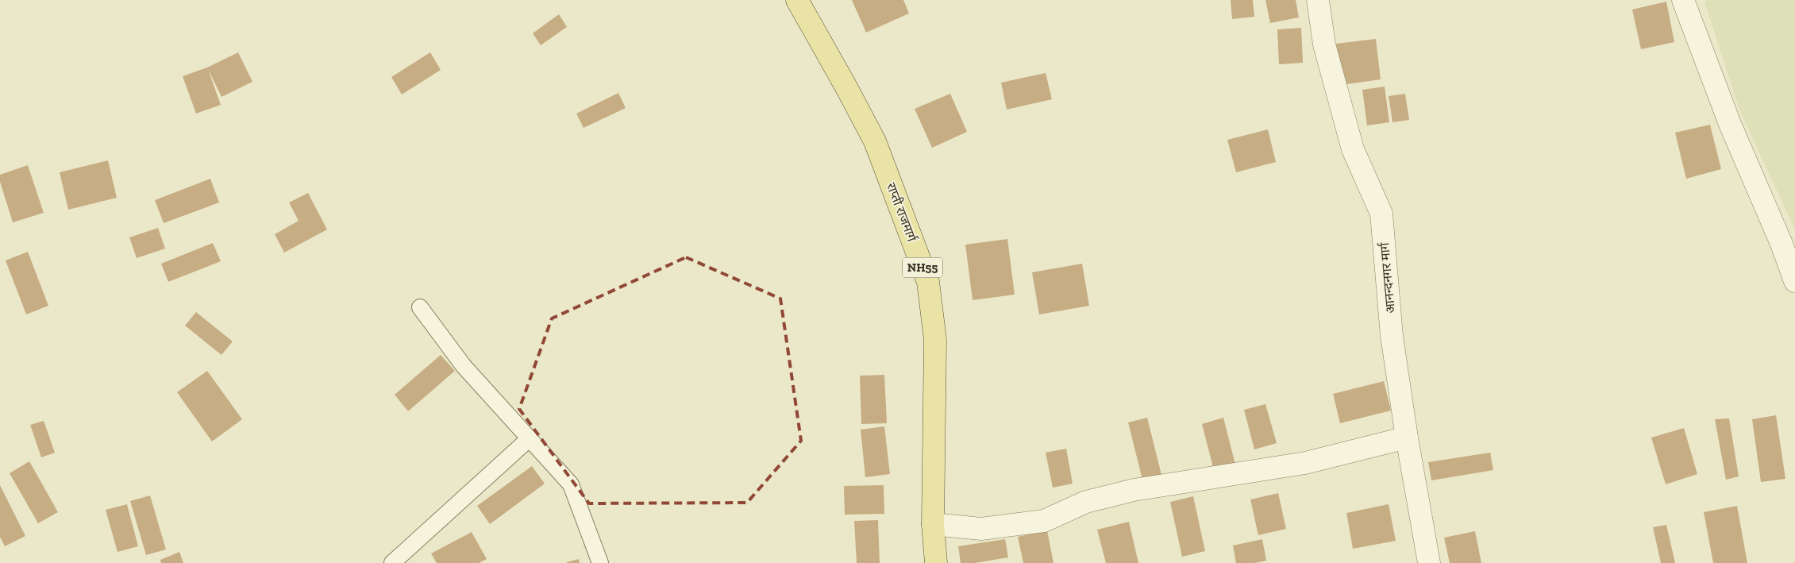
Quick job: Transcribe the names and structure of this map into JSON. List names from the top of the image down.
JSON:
{
  "streets": {
    "main road": ["राप्ती राजमार्ग", "NH55"],
    "street": ["आनन्दनगर मार्ग"]
  }
}
